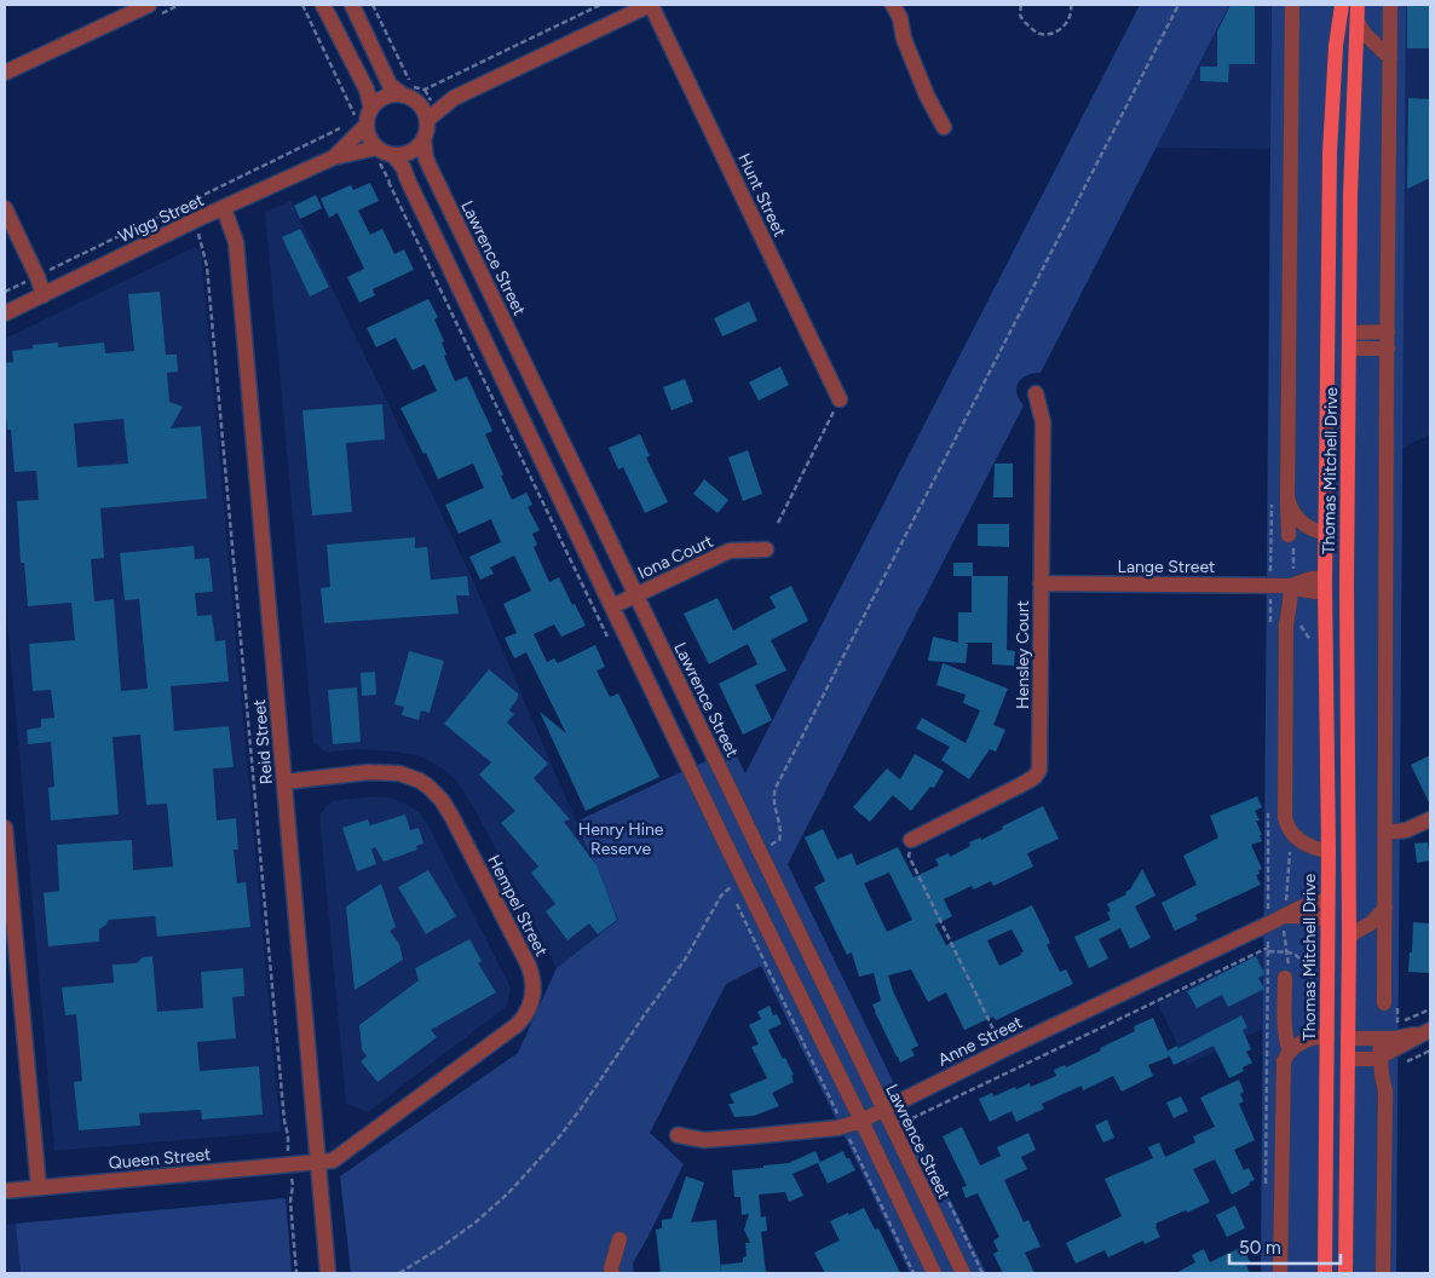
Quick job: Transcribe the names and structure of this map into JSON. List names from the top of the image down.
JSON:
{
  "streets": {
    "main road": ["Thomas Mitchell Drive"],
    "street": [
      "Hunt Street",
      "Wigg Street",
      "Lawrence Street",
      "Iona Court",
      "Lange Street",
      "Hensley Court",
      "Reid Street",
      "Hempel Street",
      "Anne Street",
      "Queen Street"
    ]
  },
  "crossings": [
    ["Wigg Street", "Lawrence Street"],
    ["Wigg Street", "Reid Street"],
    ["Lawrence Street", "Iona Court"],
    ["Lawrence Street", "Anne Street"],
    ["Thomas Mitchell Drive", "Lange Street"],
    ["Thomas Mitchell Drive", "Anne Street"],
    ["Lange Street", "Hensley Court"],
    ["Reid Street", "Hempel Street"],
    ["Reid Street", "Queen Street"],
    ["Hempel Street", "Queen Street"]
  ],
  "parks": ["Henry Hine Reserve"],
  "scale_bar": "50 m"
}
